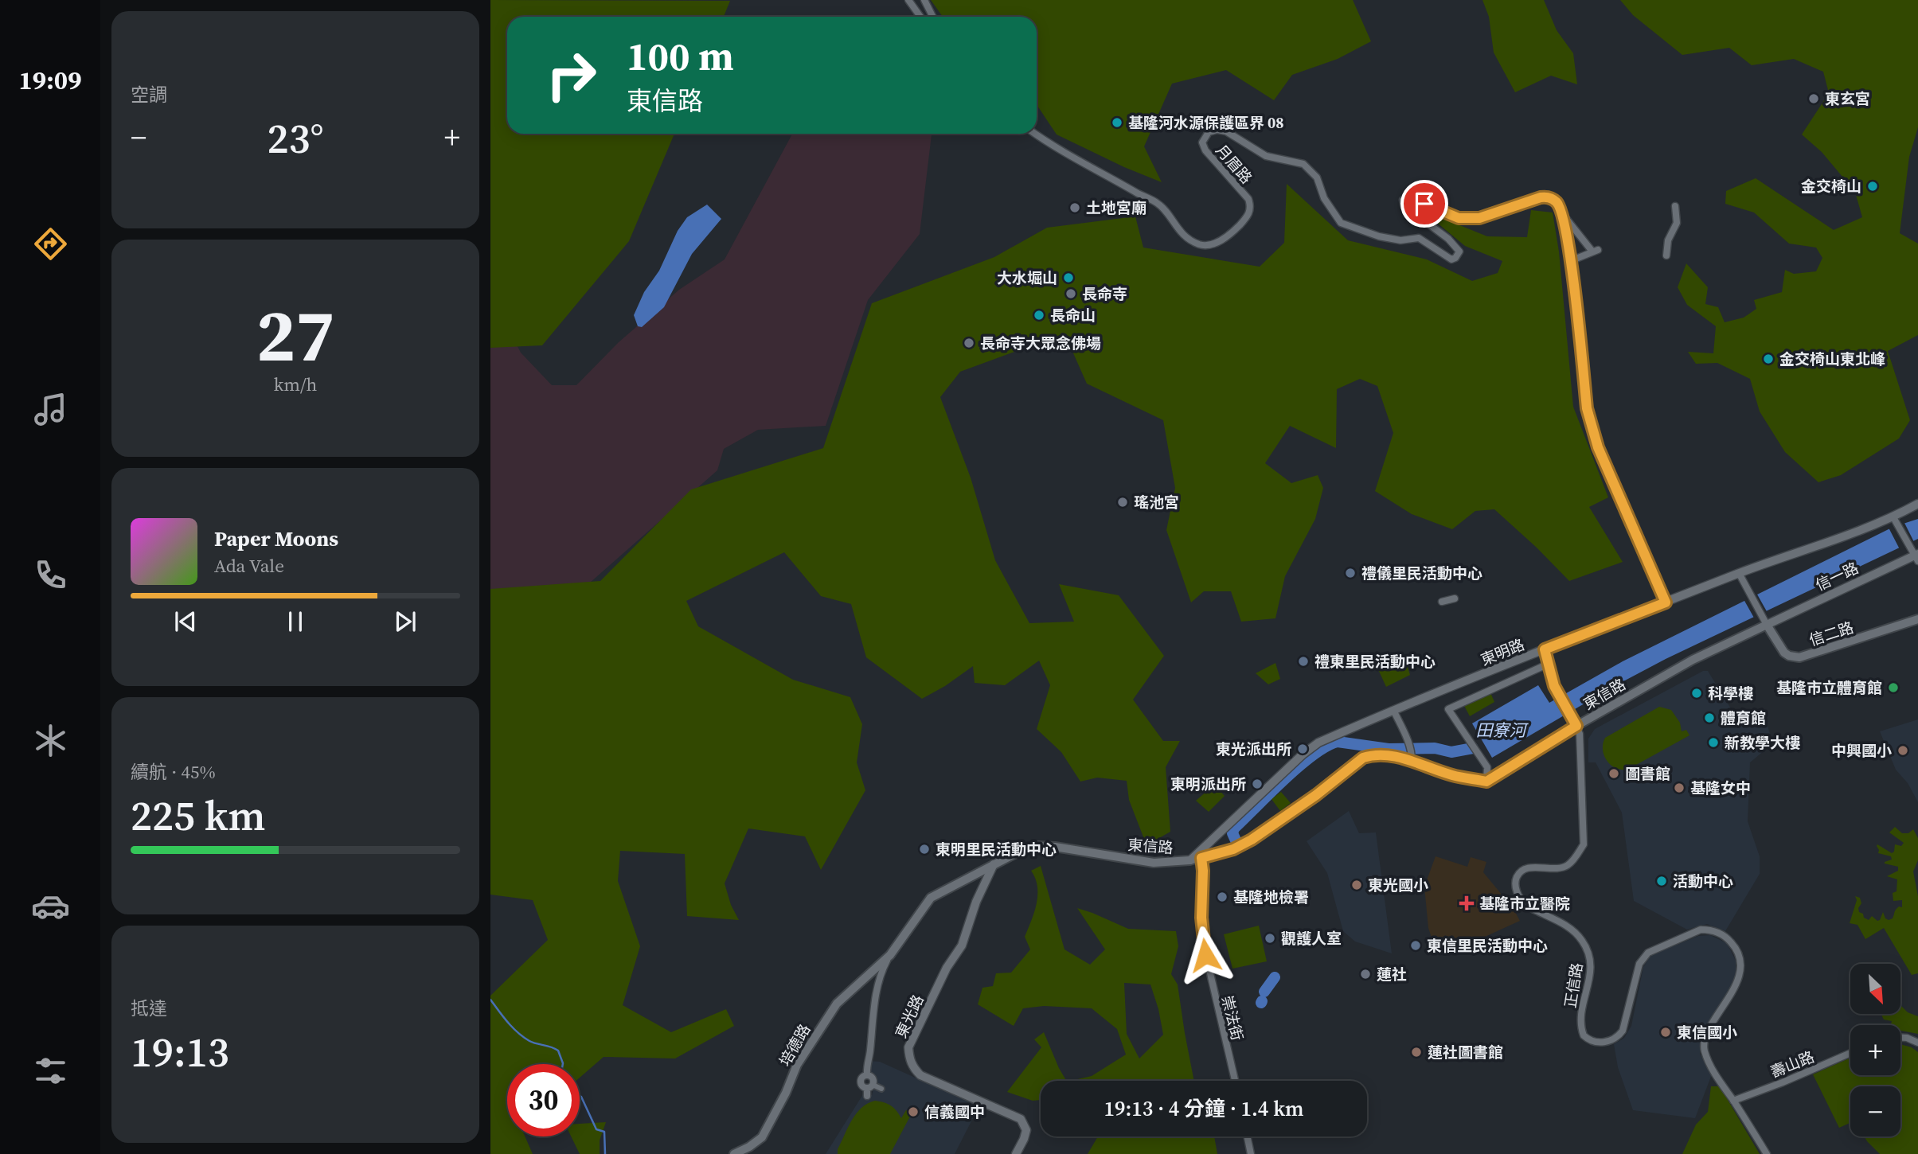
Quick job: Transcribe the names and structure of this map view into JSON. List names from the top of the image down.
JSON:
{
  "streets": {
    "main road": ["信二路", "東信路", "培德路"],
    "street": [
      "月眉路",
      "信一路",
      "東明路",
      "正信路",
      "東光路",
      "崇法街",
      "壽山路"
    ]
  },
  "crossings": [
    ["信一路", "信二路"],
    ["信一路", "東信路"],
    ["信二路", "東信路"],
    ["東明路", "東信路"],
    ["東明路", "崇法街"],
    ["東信路", "正信路"],
    ["東信路", "東光路"],
    ["東信路", "崇法街"],
    ["東信路", "培德路"],
    ["正信路", "壽山路"]
  ],
  "water": ["田寮河"],
  "places": {
    "other": [
      "東玄宮",
      "基隆河水源保護區界 08",
      "金交椅山",
      "土地宮廟",
      "大水堀山",
      "長命寺",
      "長命山",
      "長命寺大眾念佛場",
      "金交椅山東北峰",
      "瑤池宮",
      "禮儀里民活動中心",
      "禮東里民活動中心",
      "基隆市立體育館",
      "科學樓",
      "體育館",
      "新教學大樓",
      "東光派出所",
      "中興國小",
      "圖書館",
      "東明派出所",
      "基隆女中",
      "東明里民活動中心",
      "活動中心",
      "東光國小",
      "基隆地檢署",
      "觀護人室",
      "東信里民活動中心",
      "蓮社",
      "東信國小",
      "蓮社圖書館",
      "信義國中"
    ],
    "health": ["基隆市立醫院"]
  },
  "north": "bottom right",
  "page": {
    "tabs": "19:09",
    "tile": [
      "空調",
      ["27", "km/h"],
      ["續航 · 45%", "225 km"],
      ["抵達", "19:13"]
    ],
    "turn": ["100 m", "東信路"],
    "heat": ["−", "23°", "+"],
    "song": ["Paper Moons", "Ada Vale"],
    "map_buttons": ["+", "−"],
    "limit": "30",
    "trip": "19:13 · 4 分鐘 · 1.4 km"
  }
}
